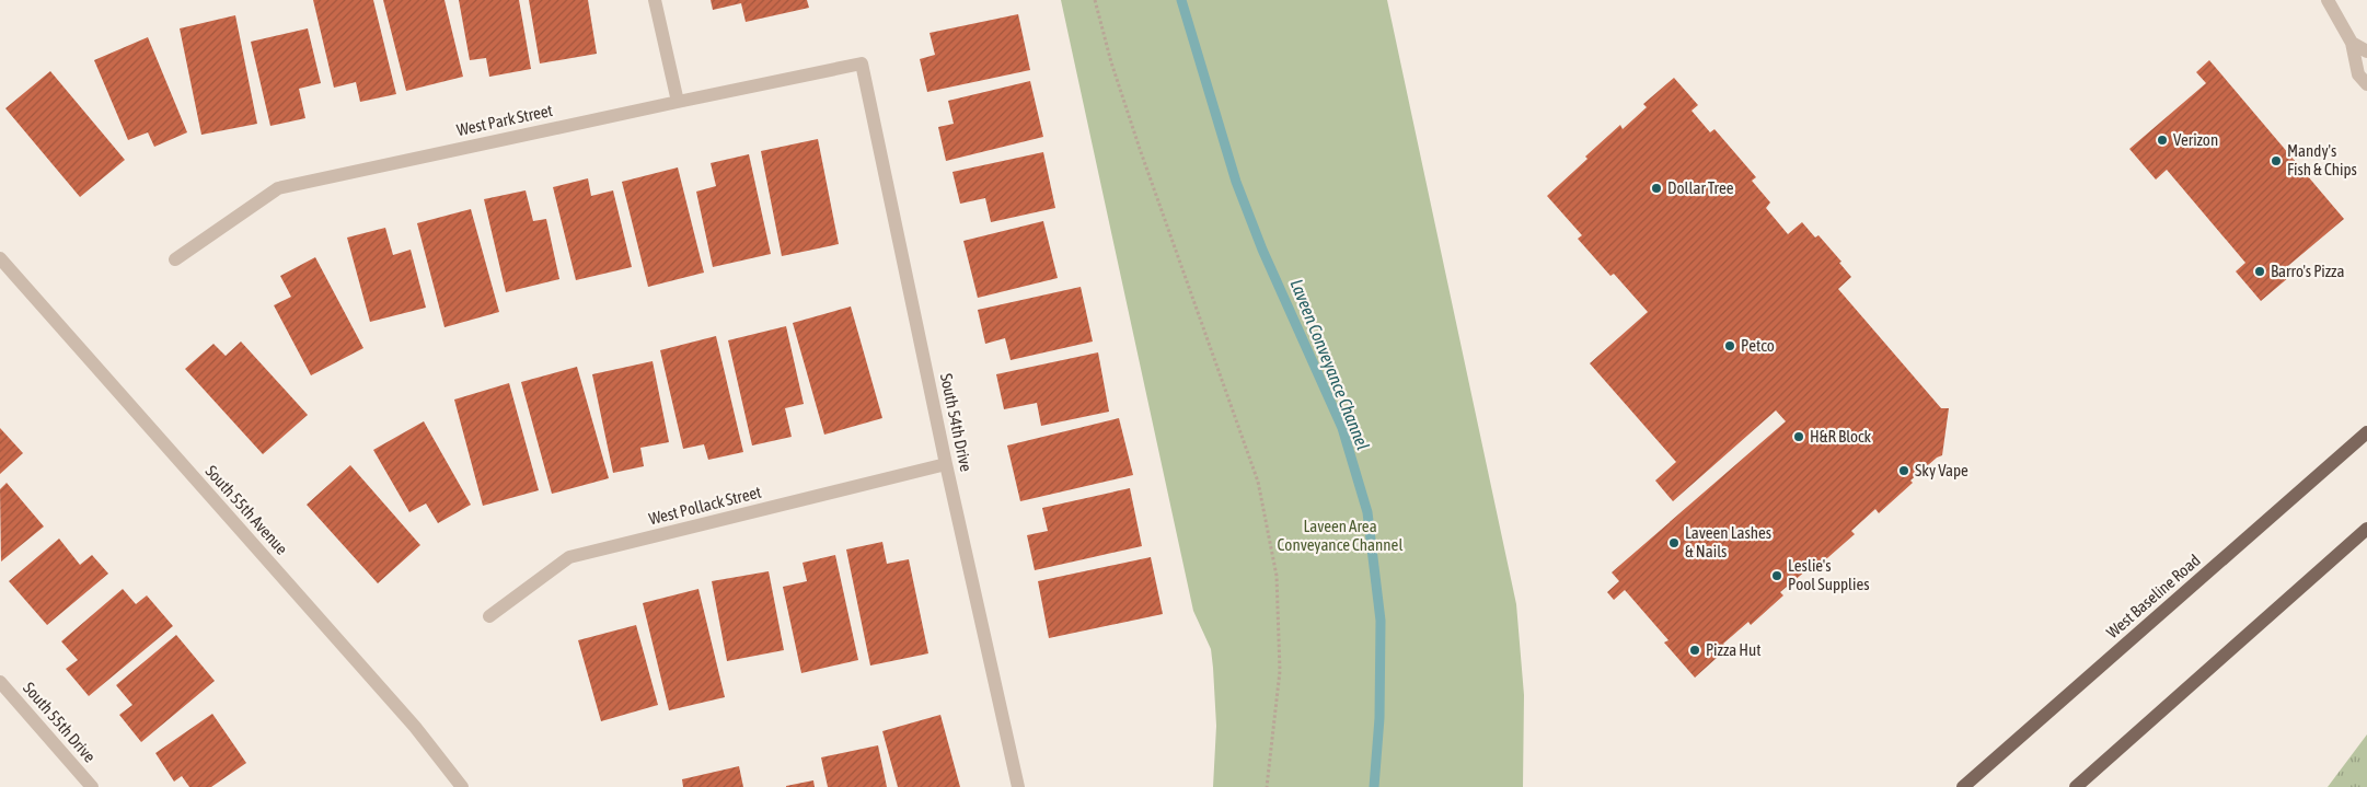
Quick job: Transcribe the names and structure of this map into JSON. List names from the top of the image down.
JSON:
{
  "streets": {
    "main road": ["West Baseline Road"],
    "street": [
      "West Park Street",
      "South 54th Drive",
      "West Pollack Street",
      "South 55th Avenue",
      "South 55th Drive"
    ]
  },
  "crossings": [
    ["West Park Street", "South 54th Drive"],
    ["South 54th Drive", "West Pollack Street"]
  ],
  "water": ["Laveen Conveyance Channel"],
  "parks": ["Laveen Area Conveyance Channel"],
  "places": [
    "Verizon",
    "Mandy's Fish & Chips",
    "Dollar Tree",
    "Barro's Pizza",
    "Petco",
    "H&R Block",
    "Sky Vape",
    "Laveen Lashes & Nails",
    "Leslie's Pool Supplies",
    "Pizza Hut"
  ]
}
